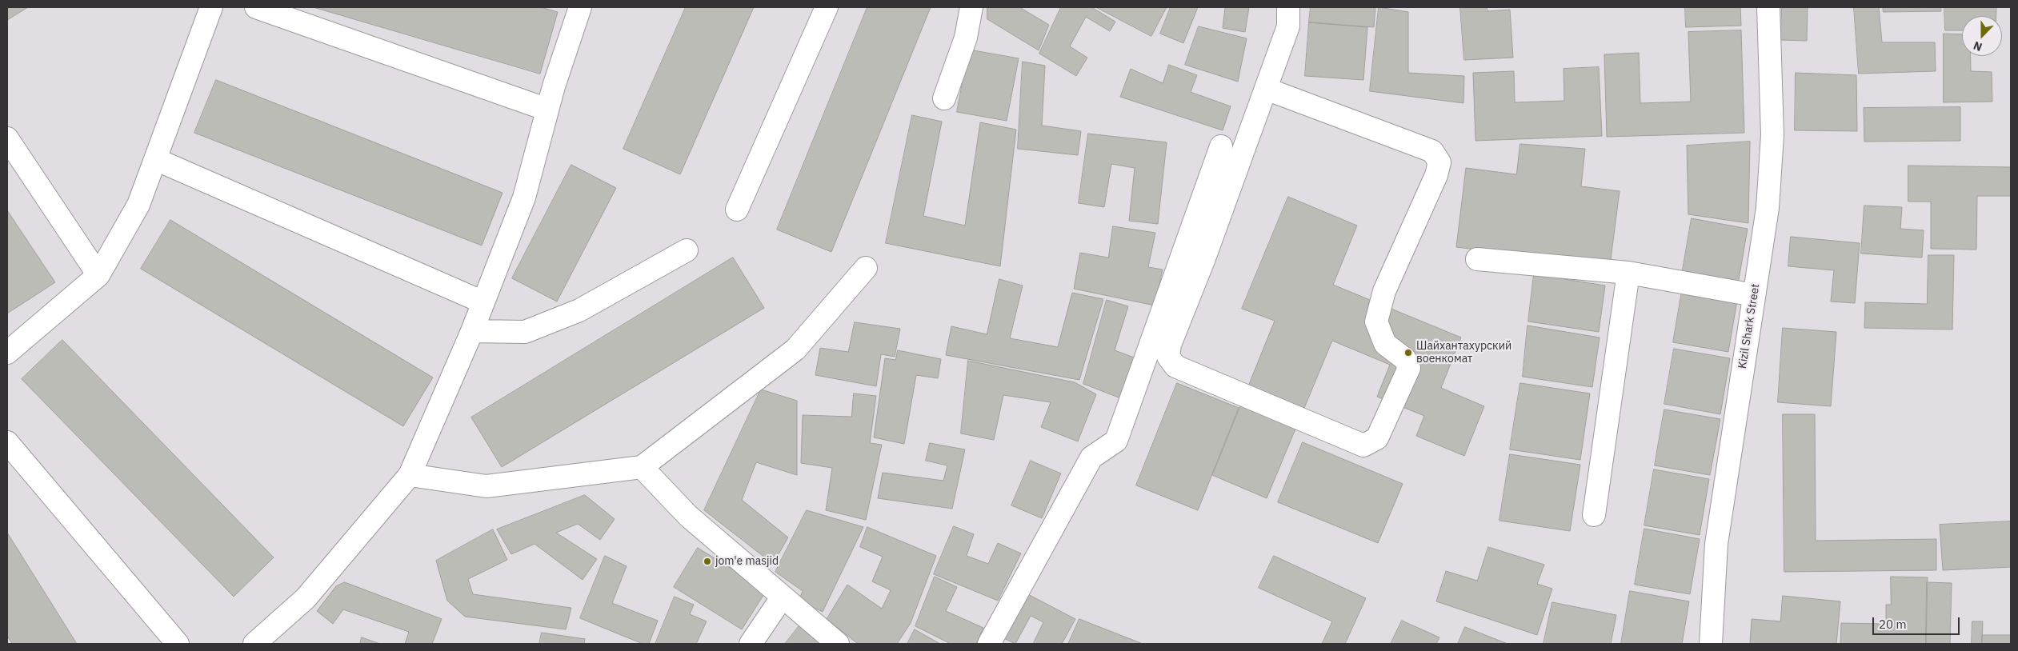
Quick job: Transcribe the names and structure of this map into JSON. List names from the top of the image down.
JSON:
{
  "streets": {
    "street": ["Kizil Shark Street"]
  },
  "places": ["Шайхантахурский военкомат", "jom'e masjid"],
  "scale_bar": "20 m",
  "north": "bottom"
}
